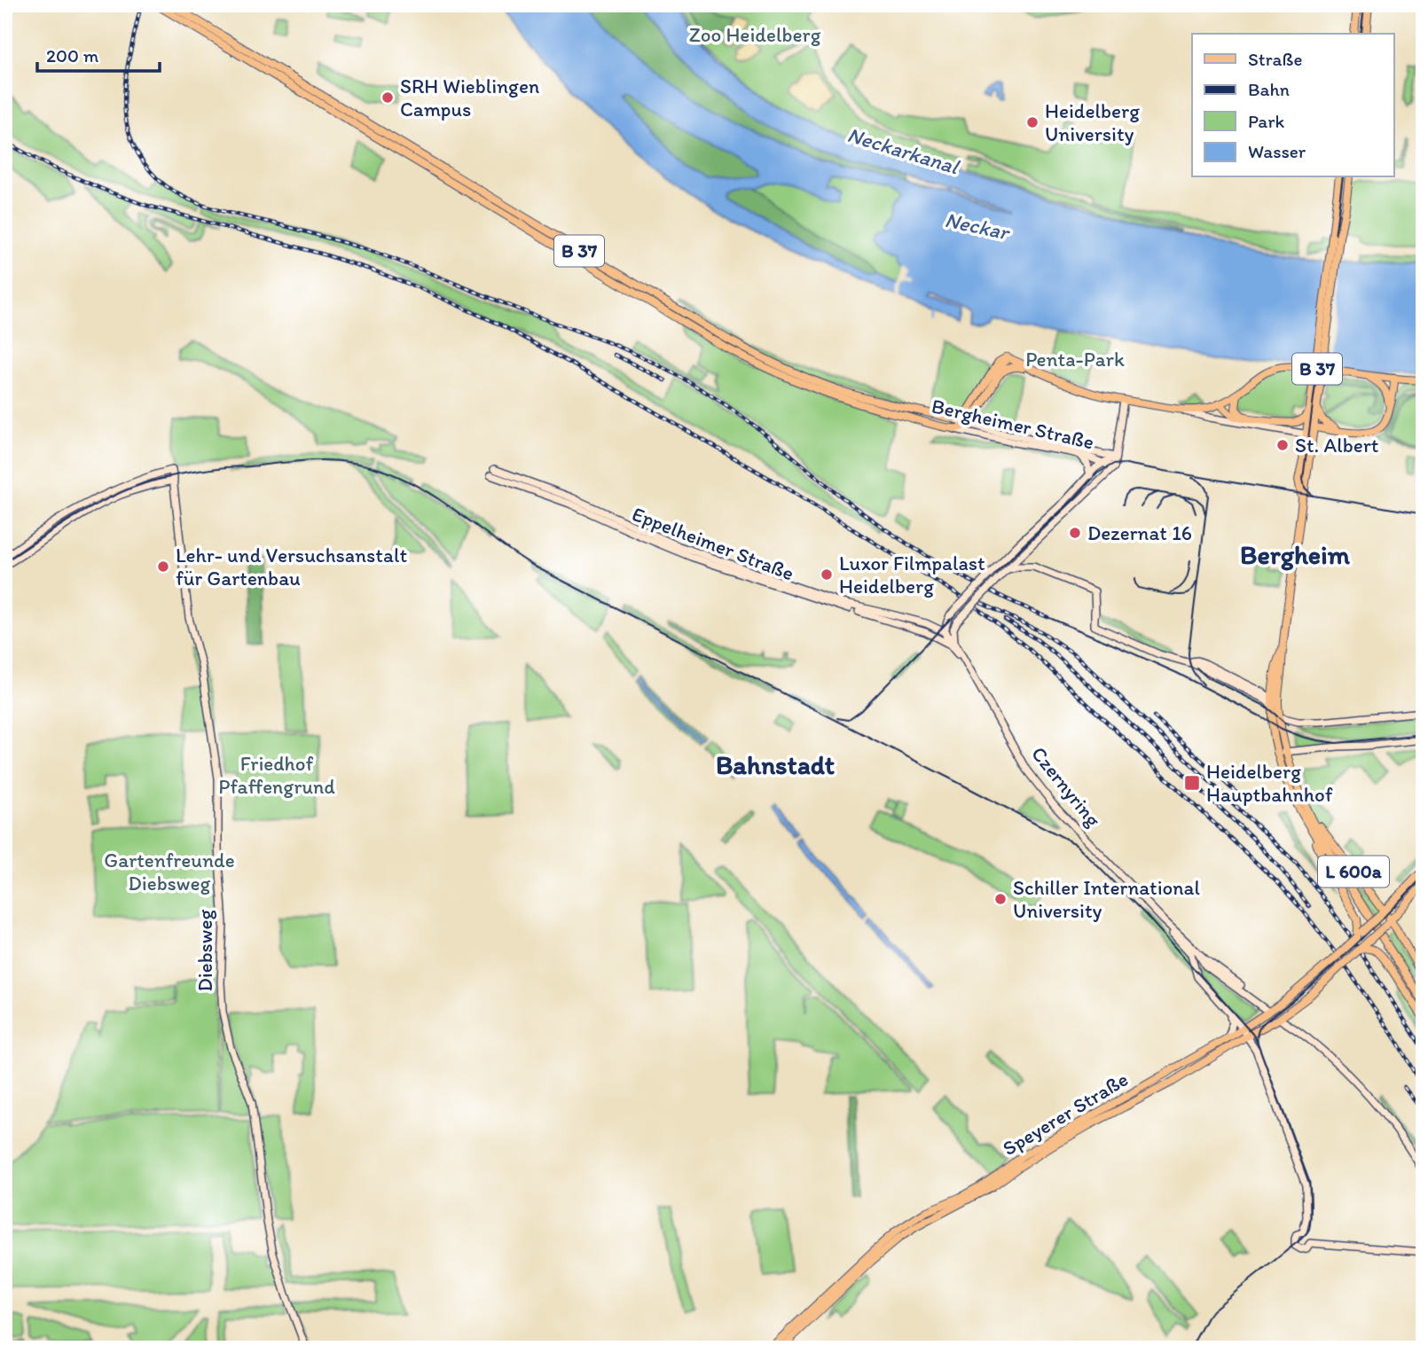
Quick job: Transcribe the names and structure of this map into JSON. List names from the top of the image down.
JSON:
{
  "streets": {
    "main road": [
      "B 37",
      "Bergheimer Straße",
      "Eppelheimer Straße",
      "Czernyring",
      "L 600a",
      "Diebsweg",
      "Speyerer Straße"
    ]
  },
  "crossings": [
    ["B 37", "Bergheimer Straße"],
    ["Eppelheimer Straße", "Czernyring"],
    ["Czernyring", "L 600a"],
    ["Czernyring", "Speyerer Straße"]
  ],
  "districts": ["Bergheim", "Bahnstadt"],
  "water": ["Neckarkanal", "Neckar"],
  "parks": [
    "Zoo Heidelberg",
    "Penta-Park",
    "Friedhof Pfaffengrund",
    "Gartenfreunde Diebsweg"
  ],
  "places": {
    "other": [
      "SRH Wieblingen Campus",
      "Heidelberg University",
      "St. Albert",
      "Dezernat 16",
      "Lehr- und Versuchsanstalt für Gartenbau",
      "Luxor Filmpalast Heidelberg",
      "Schiller International University"
    ],
    "transit": ["Heidelberg Hauptbahnhof"]
  },
  "legend": [
    "Straße",
    "Bahn",
    "Park",
    "Wasser"
  ],
  "scale_bar": "200 m"
}
